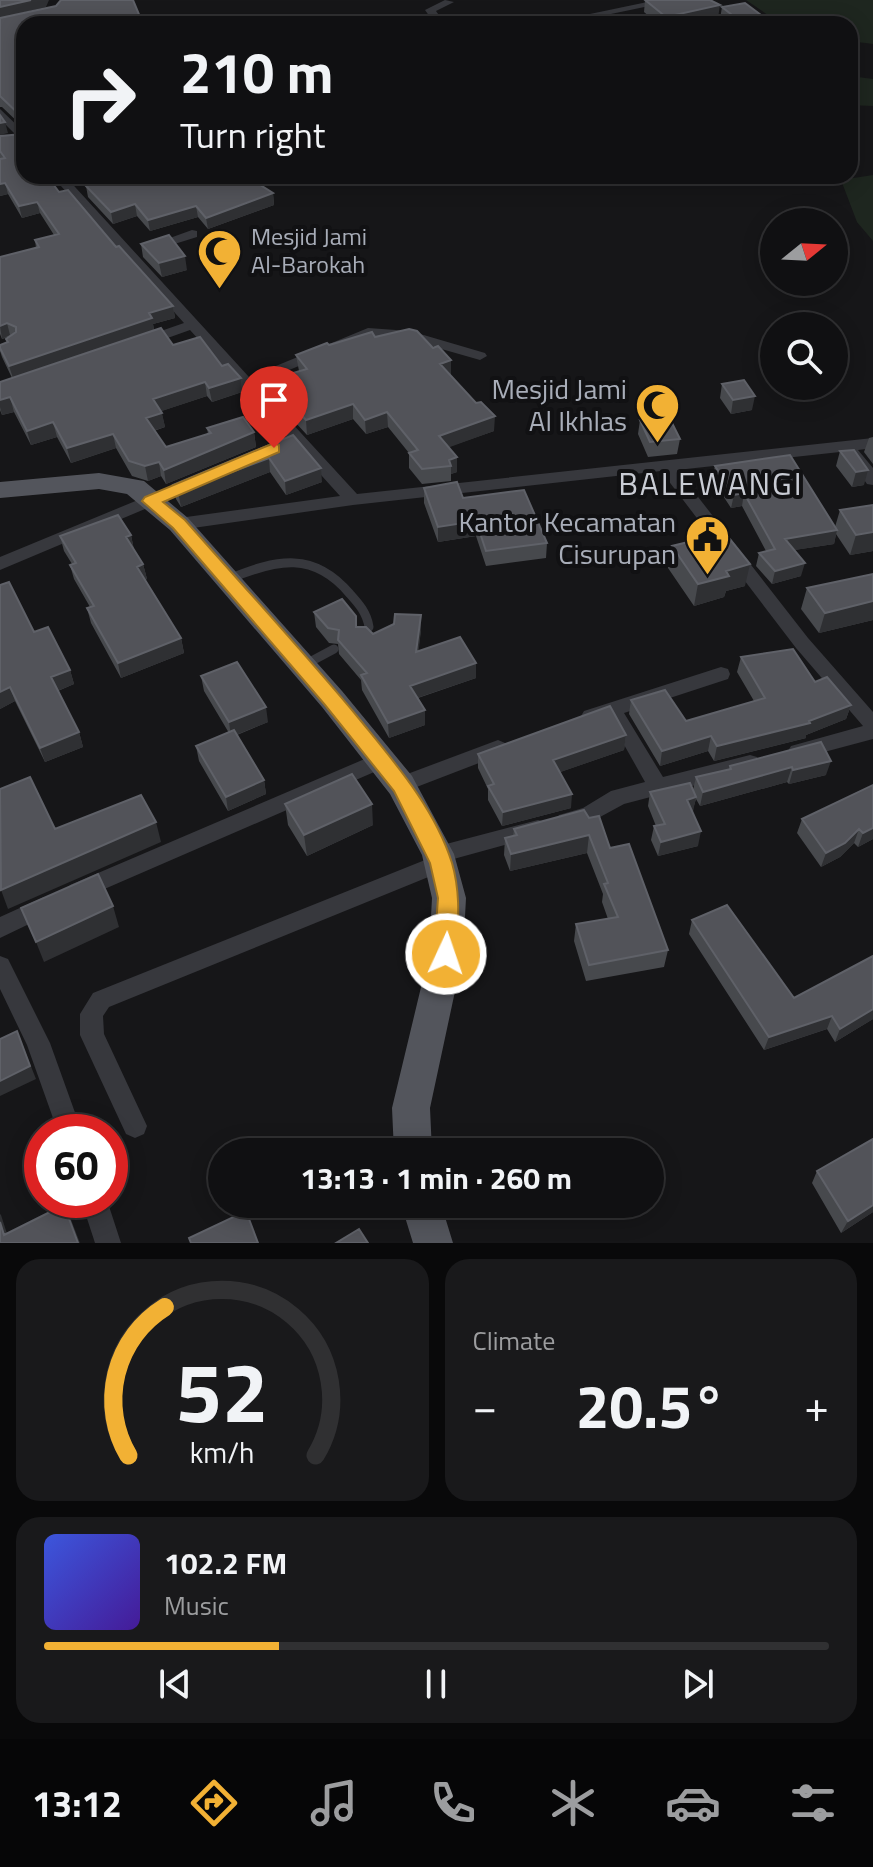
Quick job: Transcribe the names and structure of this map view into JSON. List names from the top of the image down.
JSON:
{
  "districts": ["BALEWANGI"],
  "places": {
    "mosque": ["Mesjid Jami Al-Barokah", "Mesjid Jami Al Ikhlas"],
    "public building": ["Kantor Kecamatan Cisurupan"]
  },
  "north": "right",
  "page": {
    "turn": ["210 m", "Turn right"],
    "limit": "60",
    "trip": "13:13 · 1 min · 260 m",
    "tile": "Climate",
    "heat": ["−", "20.5°", "+"],
    "song": ["102.2 FM", "Music"],
    "tabs": "13:12",
    "gauge": ["52", "km/h"]
  }
}
